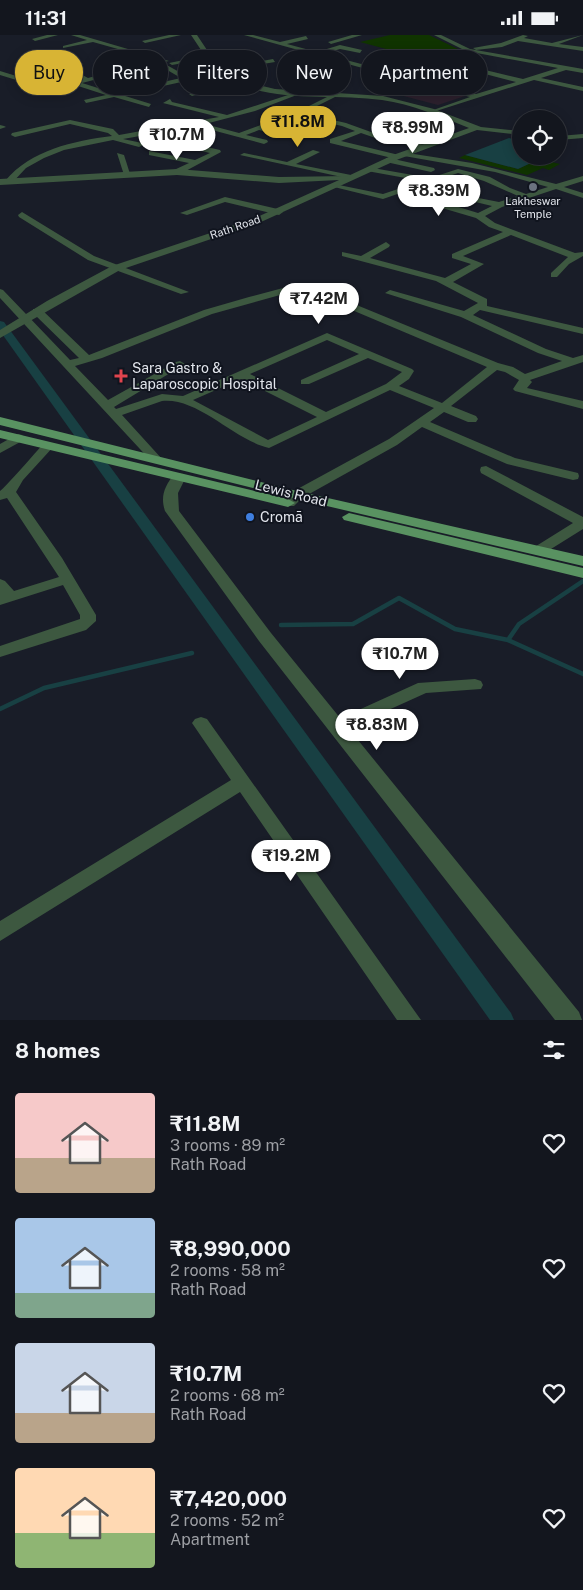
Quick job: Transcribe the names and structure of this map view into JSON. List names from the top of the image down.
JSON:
{
  "streets": {
    "main road": ["Lewis Road"],
    "street": ["Rath Road"]
  },
  "places": {
    "other": ["Lakheswar Temple", "Cromā"],
    "health": ["Sara Gastro & Laparoscopic Hospital"]
  },
  "page": {
    "status": "11:31",
    "chip": [
      "Buy",
      "Rent",
      "Filters",
      "New",
      "Apartment"
    ],
    "price": [
      "₹11.8M",
      "₹8.99M",
      "₹10.7M",
      "₹8.39M",
      "₹7.42M",
      "₹10.7M",
      "₹8.83M",
      "₹19.2M"
    ],
    "heading": "8 homes",
    "list": [
      {
        "name": "₹11.8M",
        "note": "3 rooms · 89 m² · Rath Road"
      },
      {
        "name": "₹8,990,000",
        "note": "2 rooms · 58 m² · Rath Road"
      },
      {
        "name": "₹10.7M",
        "note": "2 rooms · 68 m² · Rath Road"
      },
      {
        "name": "₹7,420,000",
        "note": "2 rooms · 52 m² · Apartment"
      }
    ]
  }
}
